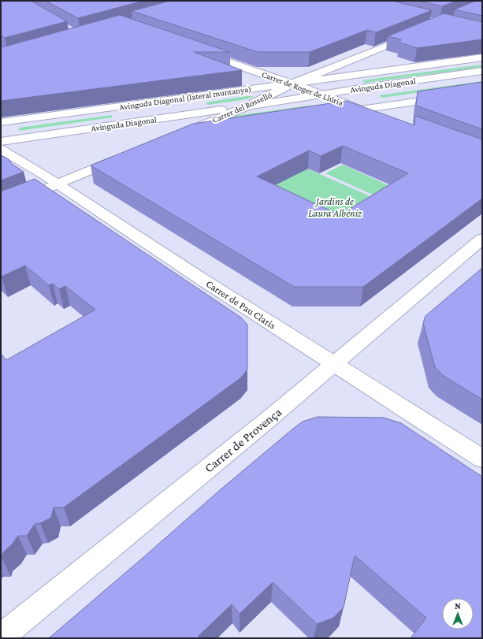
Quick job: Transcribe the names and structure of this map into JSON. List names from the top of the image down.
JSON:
{
  "streets": {
    "street": [
      "Avinguda Diagonal",
      "Carrer de Roger de Llúria",
      "Avinguda Diagonal (lateral muntanya)",
      "Carrer del Rosselló",
      "Carrer de Pau Claris",
      "Carrer de Provença"
    ]
  },
  "crossings": [
    ["Avinguda Diagonal", "Carrer de Roger de Llúria"],
    ["Avinguda Diagonal", "Carrer del Rosselló"],
    ["Carrer de Roger de Llúria", "Avinguda Diagonal (lateral muntanya)"],
    ["Carrer de Roger de Llúria", "Carrer del Rosselló"],
    ["Avinguda Diagonal (lateral muntanya)", "Carrer del Rosselló"],
    ["Carrer de Pau Claris", "Carrer de Provença"]
  ],
  "parks": ["Jardins de Laura Albéniz"],
  "north": "top"
}
